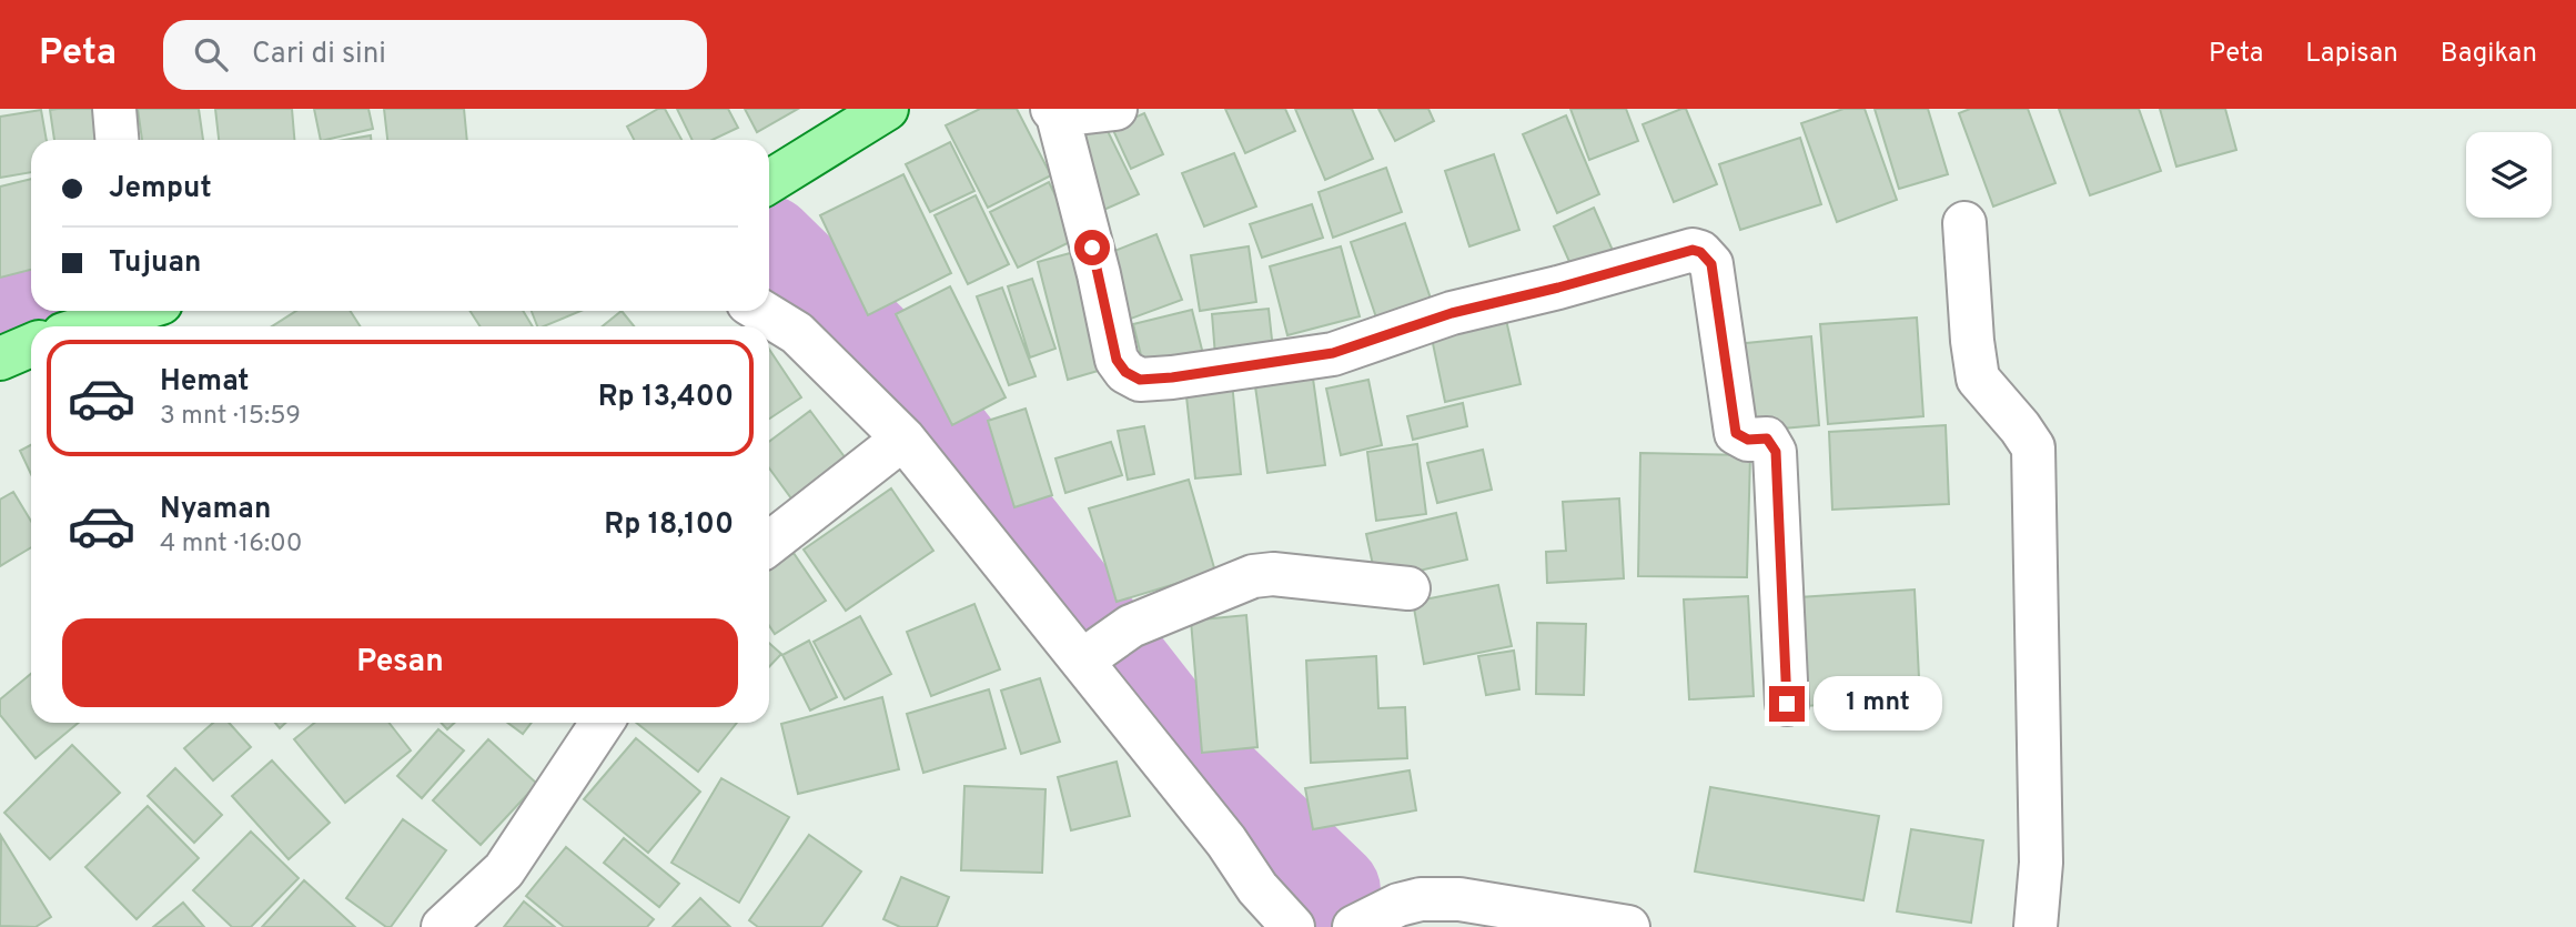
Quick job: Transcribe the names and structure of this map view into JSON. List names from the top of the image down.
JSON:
{
  "page": {
    "header": "Peta",
    "search": "Cari di sini",
    "nav": ["Peta", "Lapisan", "Bagikan"],
    "banner": ["Jemput", "Tujuan"],
    "list": [
      {
        "name": "Hemat",
        "note": "3 mnt · 15:59",
        "value": "Rp 13,400"
      },
      {
        "name": "Nyaman",
        "note": "4 mnt · 16:00",
        "value": "Rp 18,100"
      }
    ],
    "buttons": "Pesan",
    "bubble": "1 mnt"
  }
}
